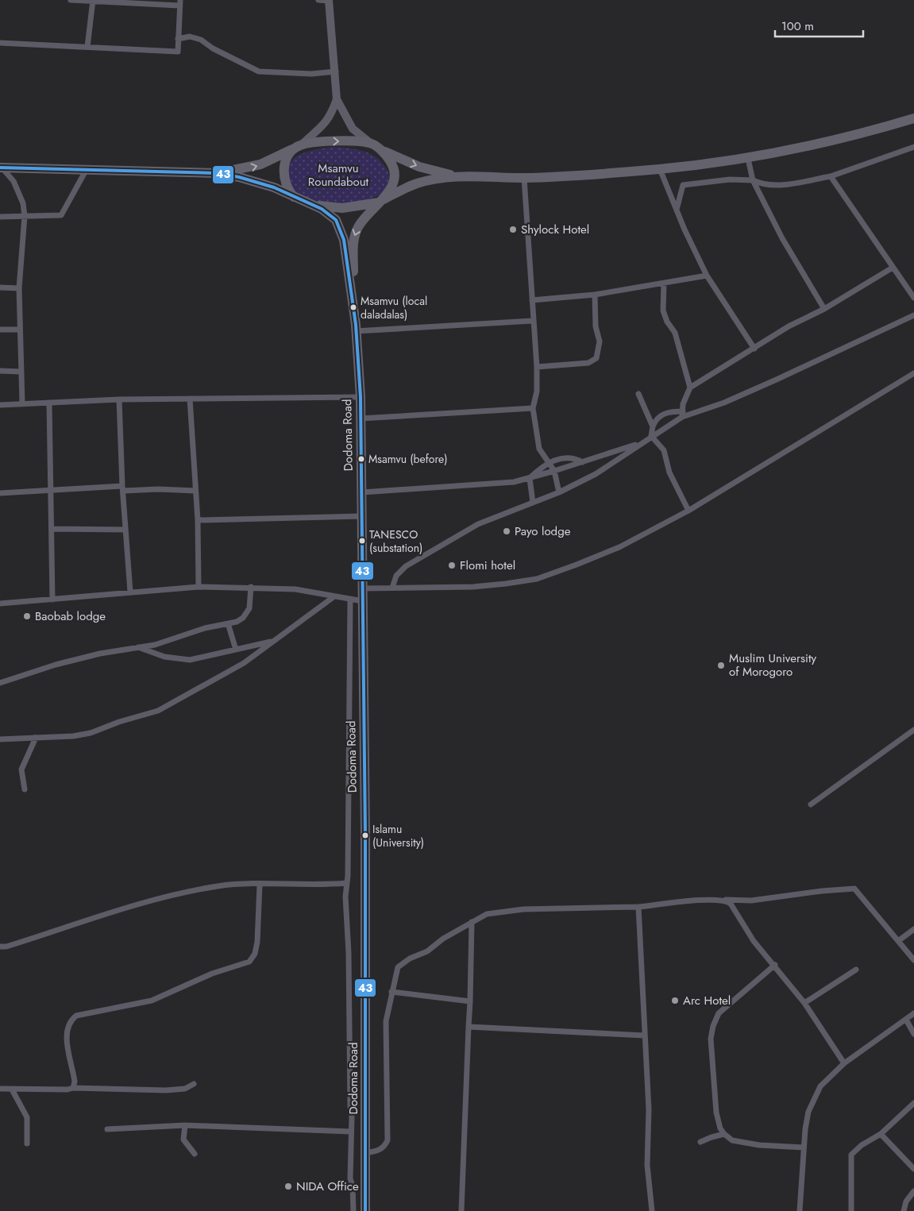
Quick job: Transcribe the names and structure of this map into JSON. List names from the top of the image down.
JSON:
{
  "streets": {
    "highway": ["Dodoma Road"]
  },
  "parks": ["Msamvu Roundabout"],
  "places": [
    "Shylock Hotel",
    "Msamvu (local daladalas)",
    "Msamvu (before)",
    "Payo lodge",
    "TANESCO (substation)",
    "Flomi hotel",
    "Baobab lodge",
    "Muslim University of Morogoro",
    "Islamu (University)",
    "Arc Hotel",
    "NIDA Office"
  ],
  "lines": ["transit line 43"],
  "scale_bar": "100 m"
}
